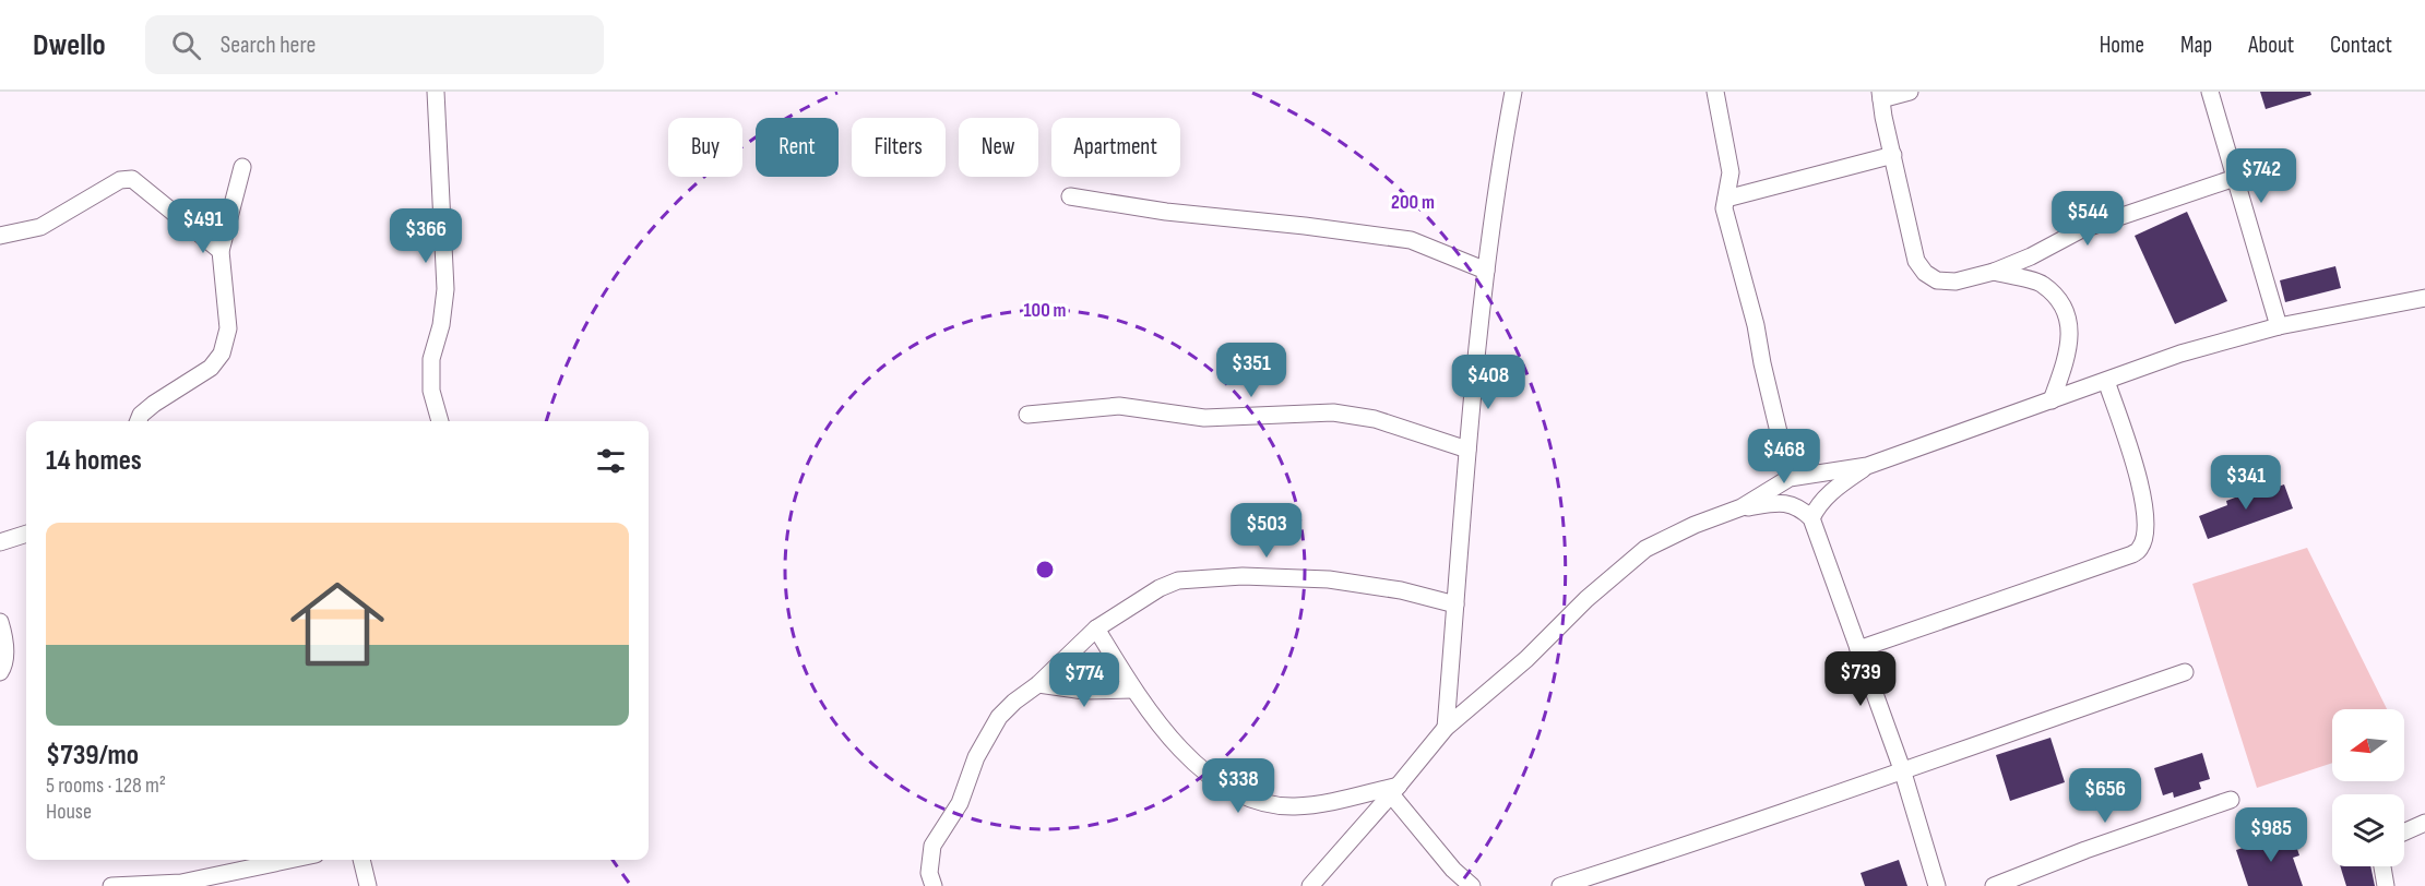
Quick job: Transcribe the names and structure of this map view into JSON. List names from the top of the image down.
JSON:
{
  "north": "left",
  "page": {
    "header": "Dwello",
    "search": "Search here",
    "nav": [
      "Home",
      "Map",
      "About",
      "Contact"
    ],
    "chip": [
      "Buy",
      "Rent",
      "Filters",
      "New",
      "Apartment"
    ],
    "price": [
      "$742",
      "$544",
      "$491",
      "$366",
      "$351",
      "$408",
      "$468",
      "$341",
      "$503",
      "$739",
      "$774",
      "$338",
      "$656",
      "$985"
    ],
    "heading": "14 homes",
    "list": [
      {
        "name": "$739/mo",
        "note": "5 rooms · 128 m² · House"
      }
    ]
  },
  "rings": ["200 m", "100 m"]
}
